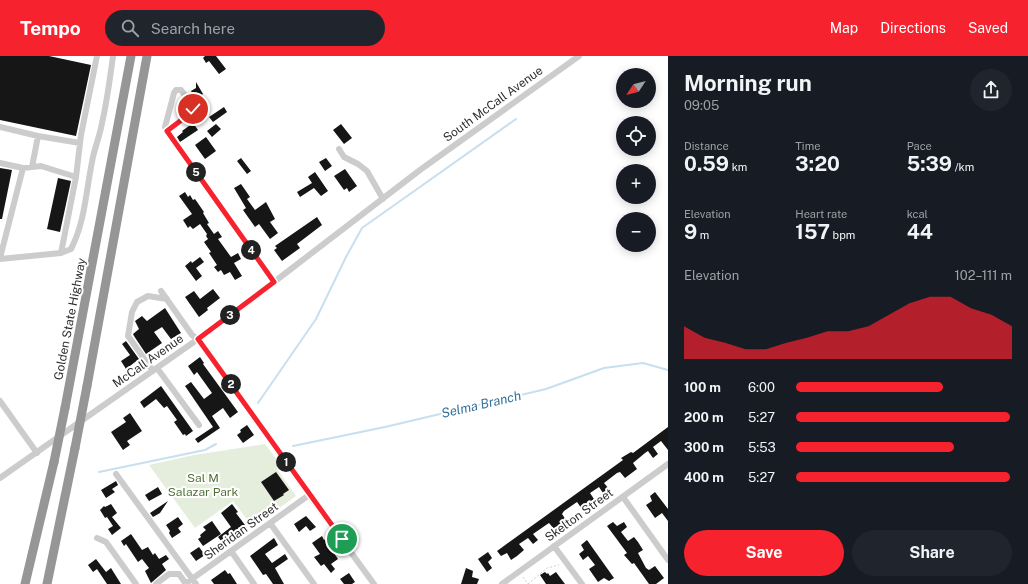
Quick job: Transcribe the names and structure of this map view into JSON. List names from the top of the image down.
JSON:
{
  "streets": {
    "highway": ["Golden State Highway"],
    "street": [
      "South McCall Avenue",
      "McCall Avenue",
      "Skelton Street",
      "Sheridan Street"
    ]
  },
  "crossings": [
    ["South McCall Avenue", "McCall Avenue"]
  ],
  "water": ["Selma Branch"],
  "parks": ["Sal M Salazar Park"],
  "north": "bottom left",
  "page": {
    "header": "Tempo",
    "search": "Search here",
    "nav": ["Map", "Directions", "Saved"],
    "heading": ["Morning run", "09:05"],
    "map_buttons": ["+", "−"],
    "stats": [
      ["Distance", "0.59 km"],
      ["Time", "3:20"],
      ["Pace", "5:39 /km"],
      ["Elevation", "9 m"],
      ["Heart rate", "157 bpm"],
      ["kcal", "44"]
    ],
    "pins": [
      "5",
      "4",
      "3",
      "2",
      "1"
    ],
    "chart": ["Elevation", "102–111 m"],
    "list": [
      {
        "name": "100 m",
        "note": "6:00"
      },
      {
        "name": "200 m",
        "note": "5:27"
      },
      {
        "name": "300 m",
        "note": "5:53"
      },
      {
        "name": "400 m",
        "note": "5:27"
      }
    ],
    "buttons": ["Save", "Share"]
  }
}
